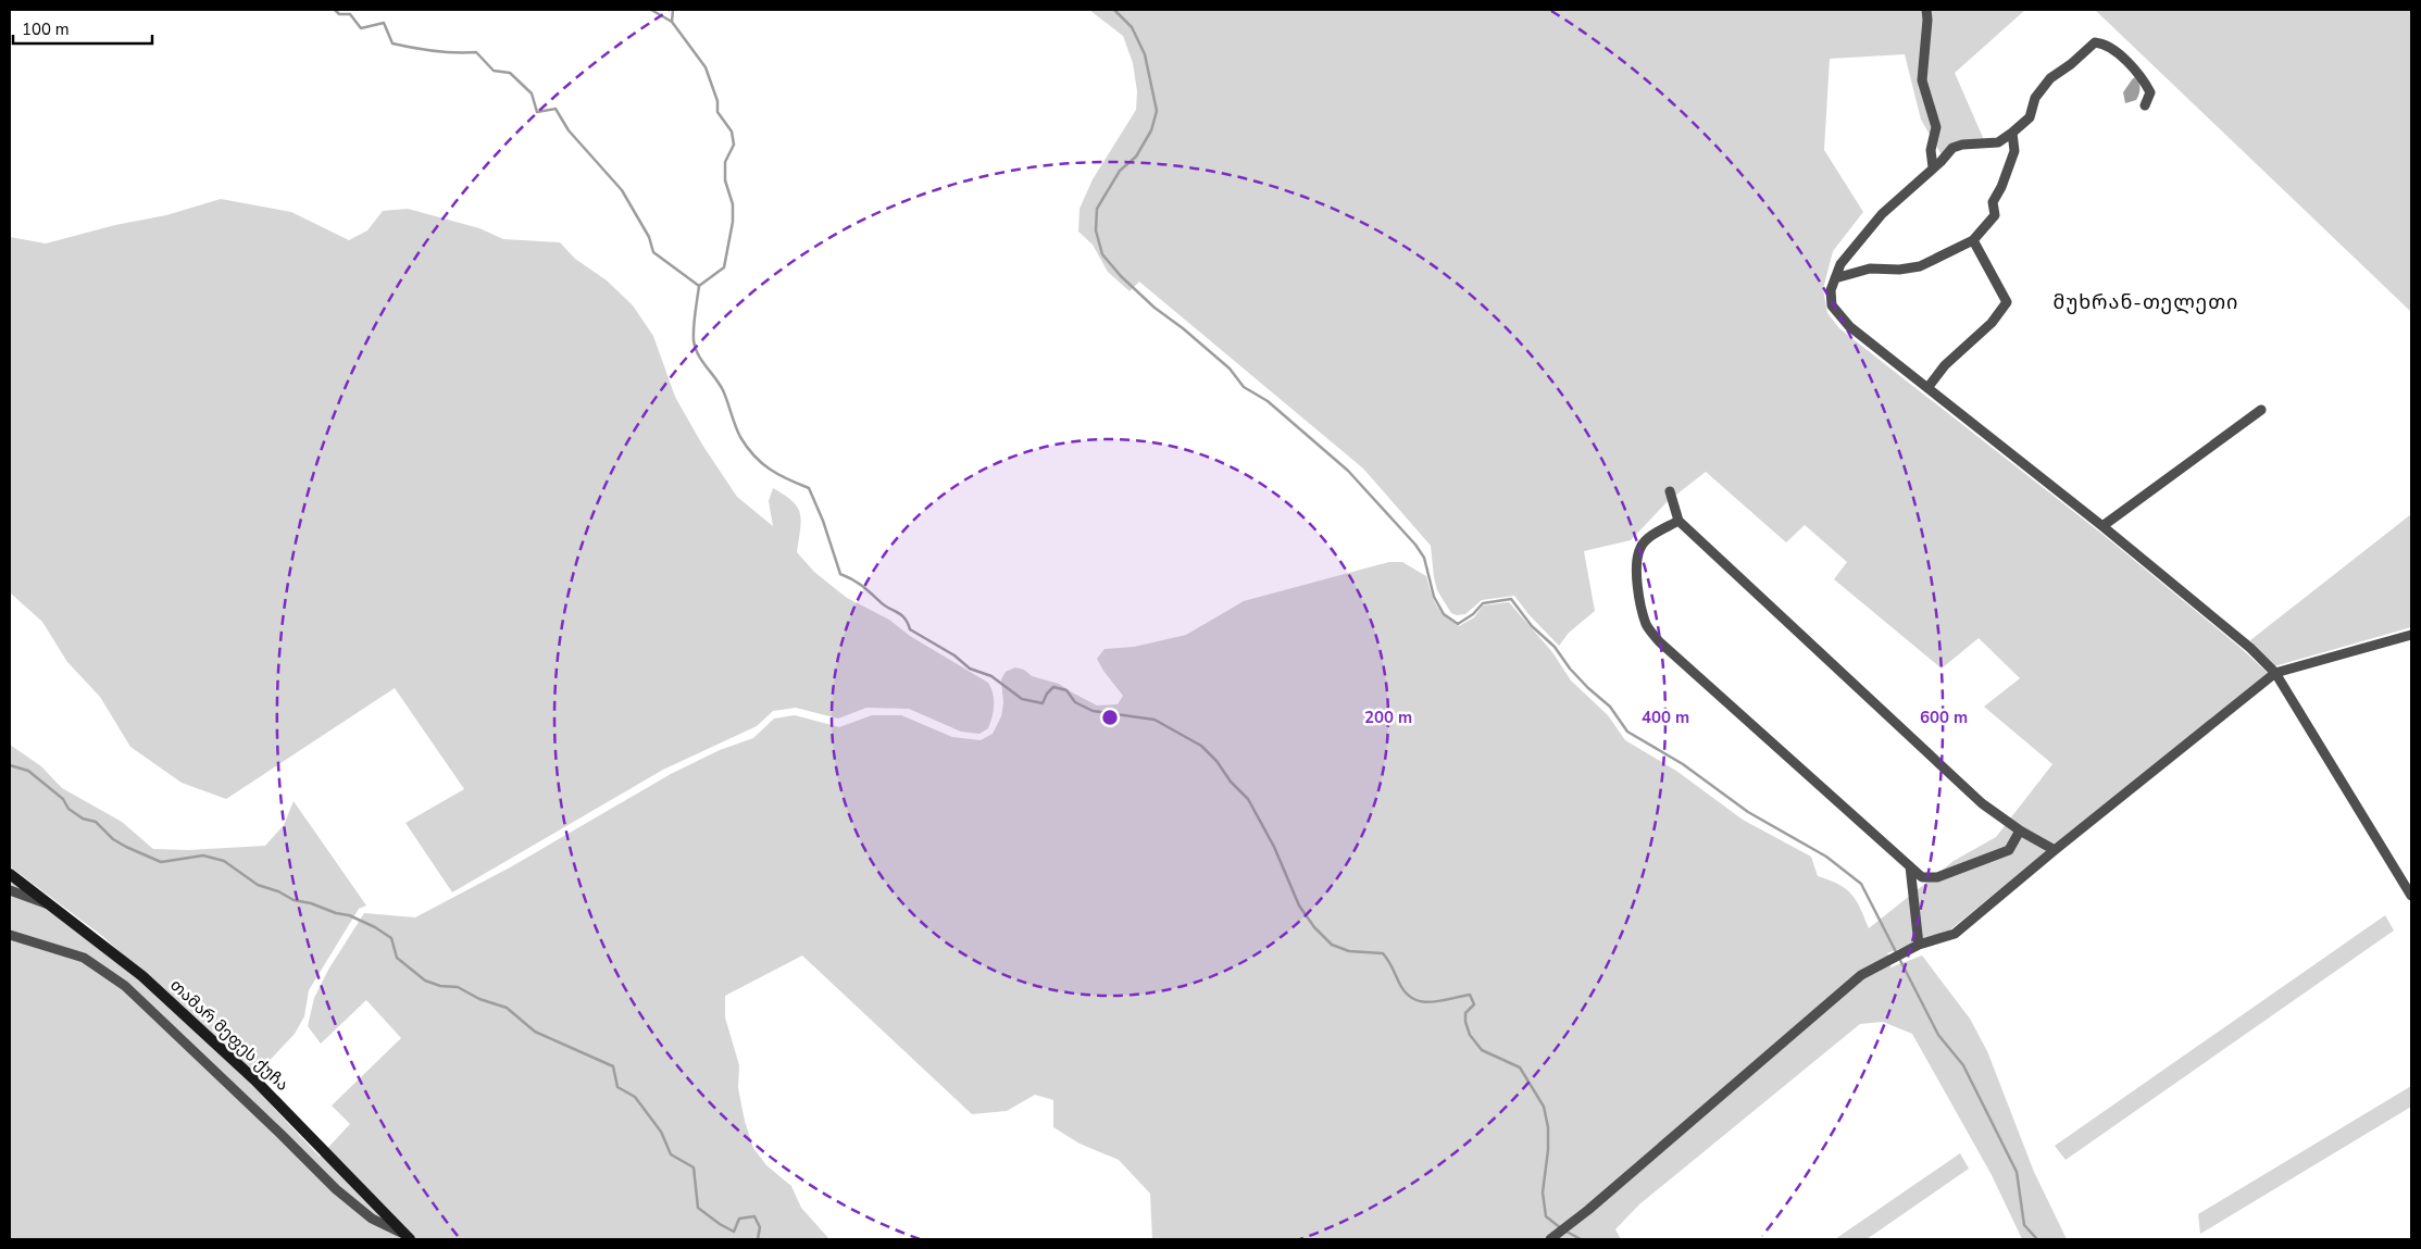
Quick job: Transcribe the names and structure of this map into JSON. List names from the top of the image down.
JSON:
{
  "streets": {
    "street": ["თამარ მეფეს ქუჩა"]
  },
  "districts": ["მუხრან-თელეთი"],
  "scale_bar": "100 m",
  "rings": ["200 m", "400 m", "600 m"]
}
